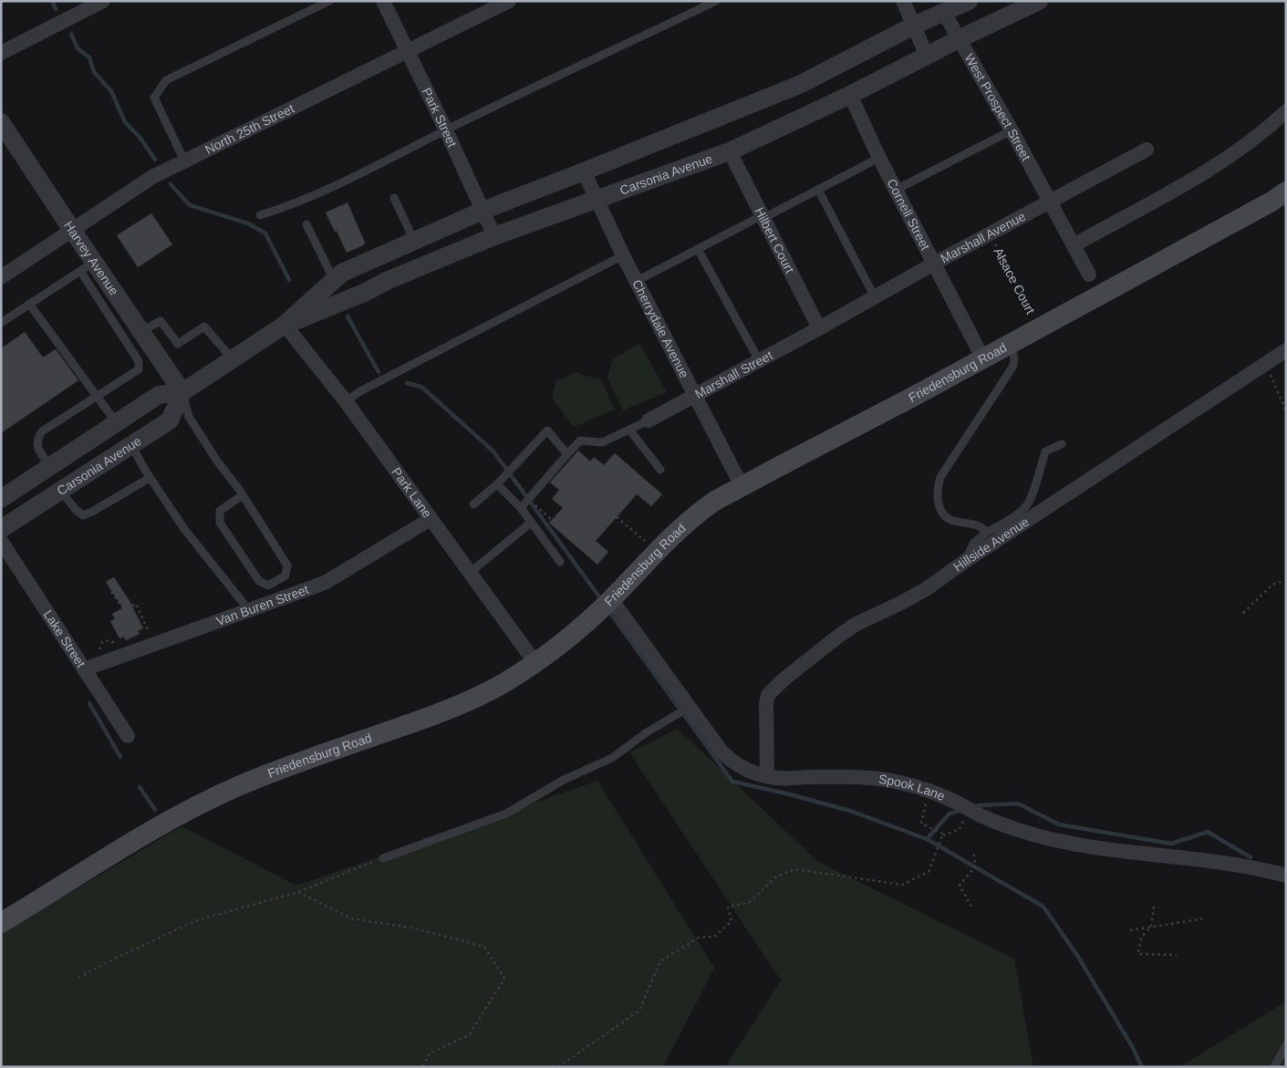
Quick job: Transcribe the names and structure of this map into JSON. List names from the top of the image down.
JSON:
{
  "streets": {
    "main road": ["Friedensburg Road"],
    "street": [
      "West Prospect Street",
      "Park Street",
      "North 25th Street",
      "Carsonia Avenue",
      "Cornell Street",
      "Marshall Avenue",
      "Hilbert Court",
      "Harvey Avenue",
      "Cherrydale Avenue",
      "Marshall Street",
      "Park Lane",
      "Hillside Avenue",
      "Van Buren Street",
      "Lake Street",
      "Spook Lane"
    ],
    "path": ["Alsace Court"]
  },
  "crossings": [
    ["West Prospect Street", "Carsonia Avenue"],
    ["West Prospect Street", "Marshall Avenue"],
    ["Park Street", "North 25th Street"],
    ["Park Street", "Carsonia Avenue"],
    ["North 25th Street", "Harvey Avenue"],
    ["Carsonia Avenue", "Cornell Street"],
    ["Carsonia Avenue", "Hilbert Court"],
    ["Carsonia Avenue", "Harvey Avenue"],
    ["Carsonia Avenue", "Cherrydale Avenue"],
    ["Carsonia Avenue", "Park Lane"],
    ["Cornell Street", "Marshall Avenue"],
    ["Cornell Street", "Friedensburg Road"],
    ["Marshall Avenue", "Hilbert Court"],
    ["Marshall Avenue", "Alsace Court"],
    ["Marshall Avenue", "Marshall Street"],
    ["Hilbert Court", "Marshall Street"],
    ["Alsace Court", "Friedensburg Road"],
    ["Cherrydale Avenue", "Friedensburg Road"],
    ["Cherrydale Avenue", "Marshall Street"],
    ["Friedensburg Road", "Park Lane"],
    ["Friedensburg Road", "Spook Lane"],
    ["Park Lane", "Van Buren Street"],
    ["Hillside Avenue", "Spook Lane"],
    ["Van Buren Street", "Lake Street"]
  ]
}
